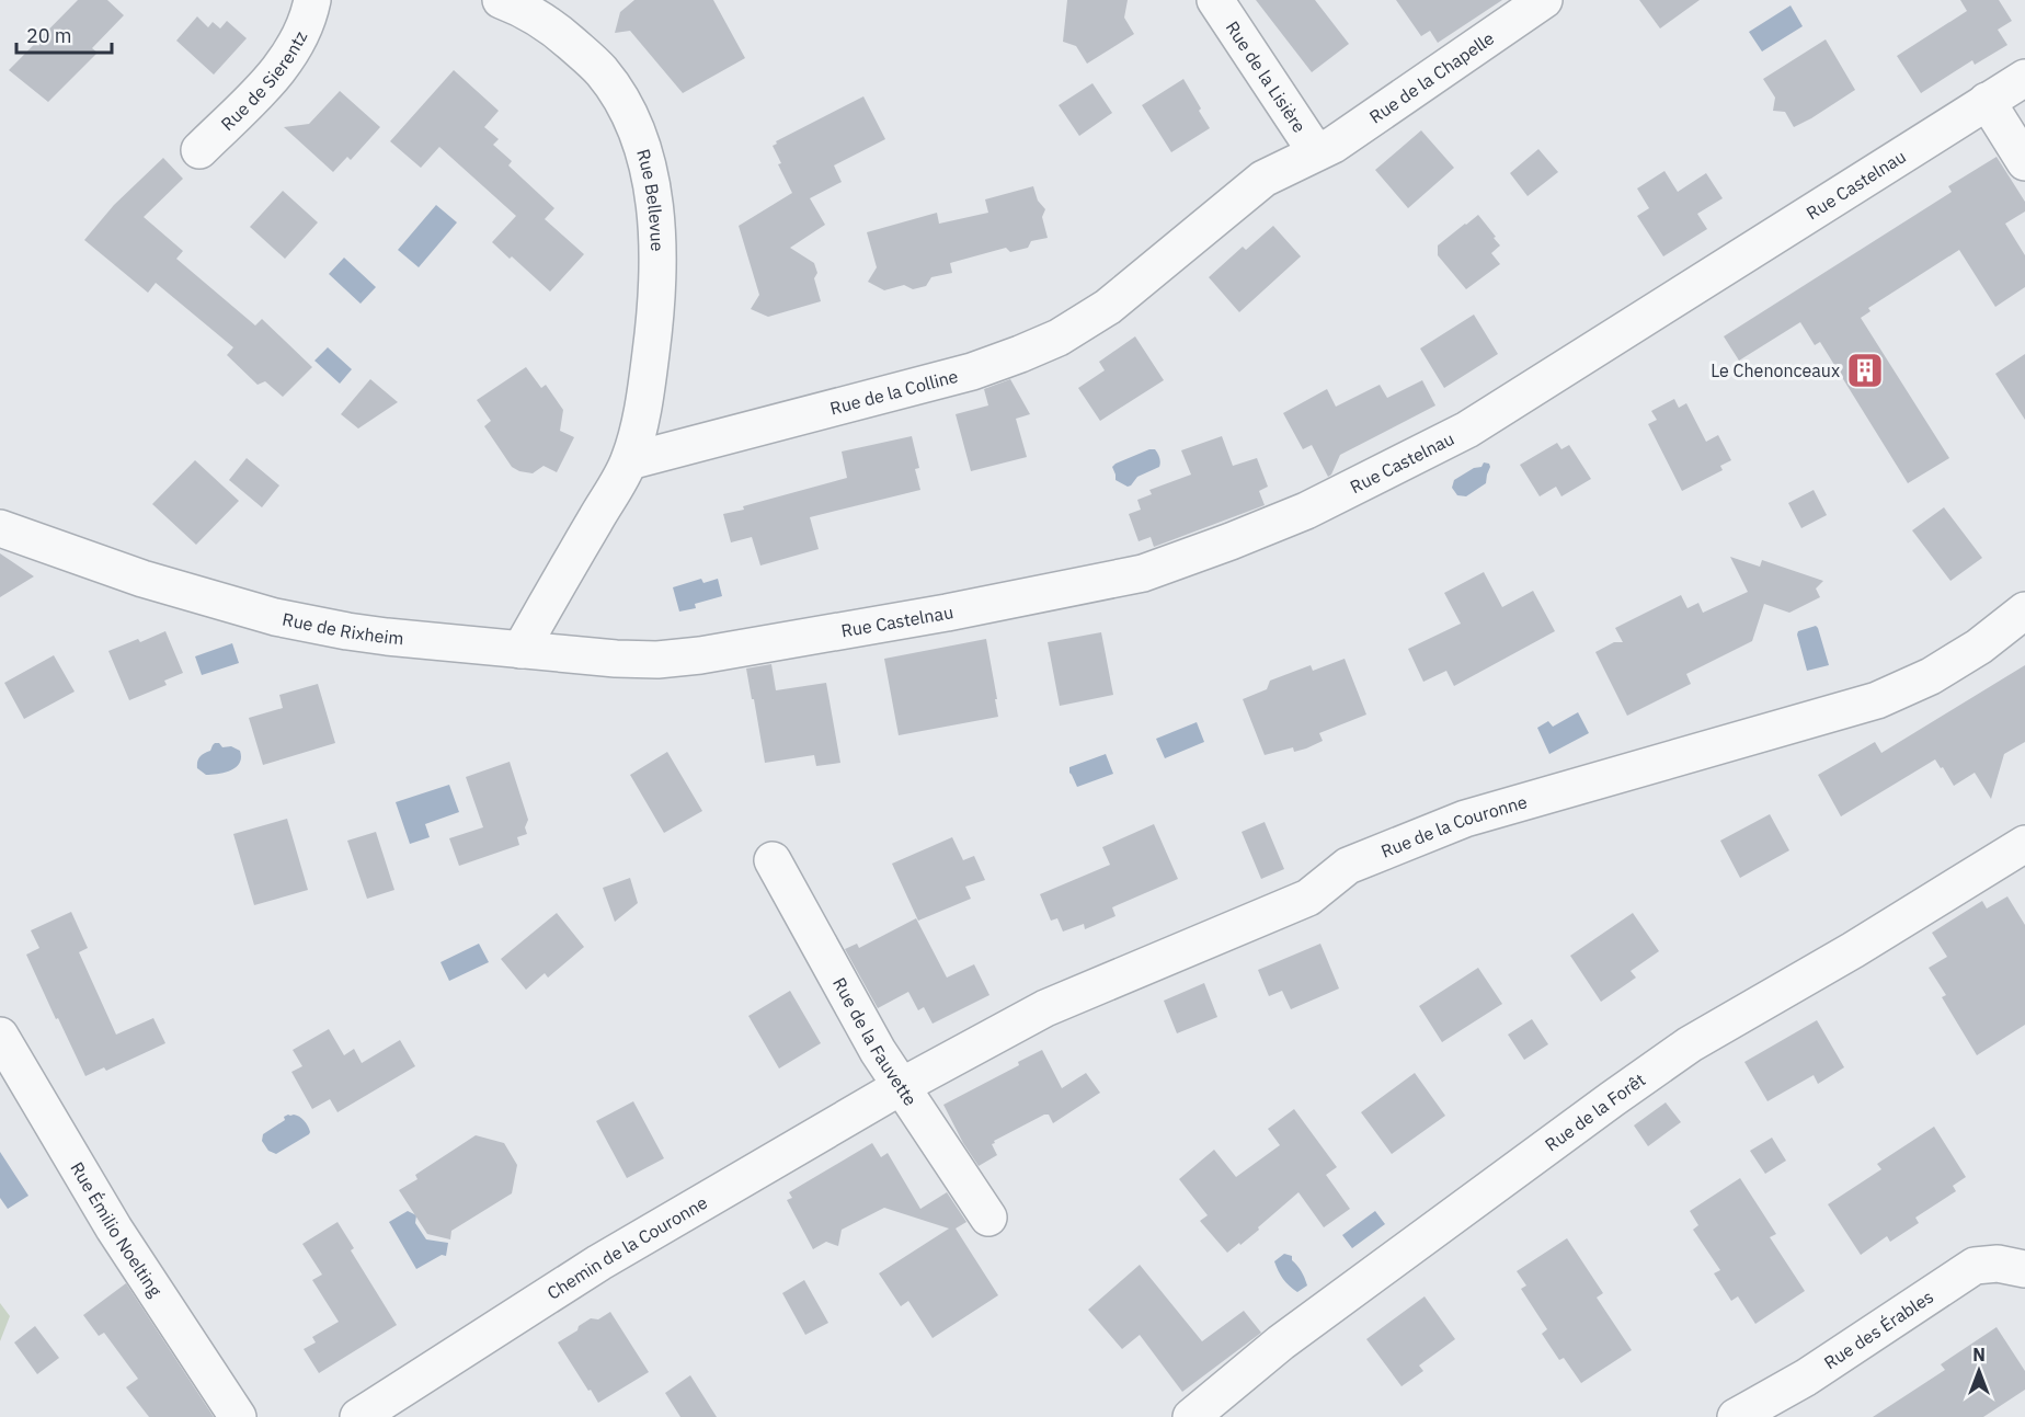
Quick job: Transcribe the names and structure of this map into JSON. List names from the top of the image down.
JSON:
{
  "streets": {
    "street": [
      "Rue de la Lisière",
      "Rue de Sierentz",
      "Rue de la Chapelle",
      "Rue Castelnau",
      "Rue Bellevue",
      "Rue de la Colline",
      "Rue de Rixheim",
      "Rue de la Couronne",
      "Rue de la Fauvette",
      "Rue de la Forêt",
      "Rue Émilio Noelting",
      "Chemin de la Couronne",
      "Rue des Érables"
    ]
  },
  "crossings": [
    ["Rue de la Lisière", "Rue de la Chapelle"],
    ["Rue de la Lisière", "Rue de la Colline"],
    ["Rue de la Chapelle", "Rue de la Colline"],
    ["Rue Castelnau", "Rue de Rixheim"],
    ["Rue Bellevue", "Rue de la Colline"],
    ["Rue de la Couronne", "Rue de la Fauvette"],
    ["Rue de la Couronne", "Chemin de la Couronne"],
    ["Rue de la Fauvette", "Chemin de la Couronne"]
  ],
  "places": {
    "building": ["Le Chenonceaux"]
  },
  "scale_bar": "20 m",
  "north": "top"
}
